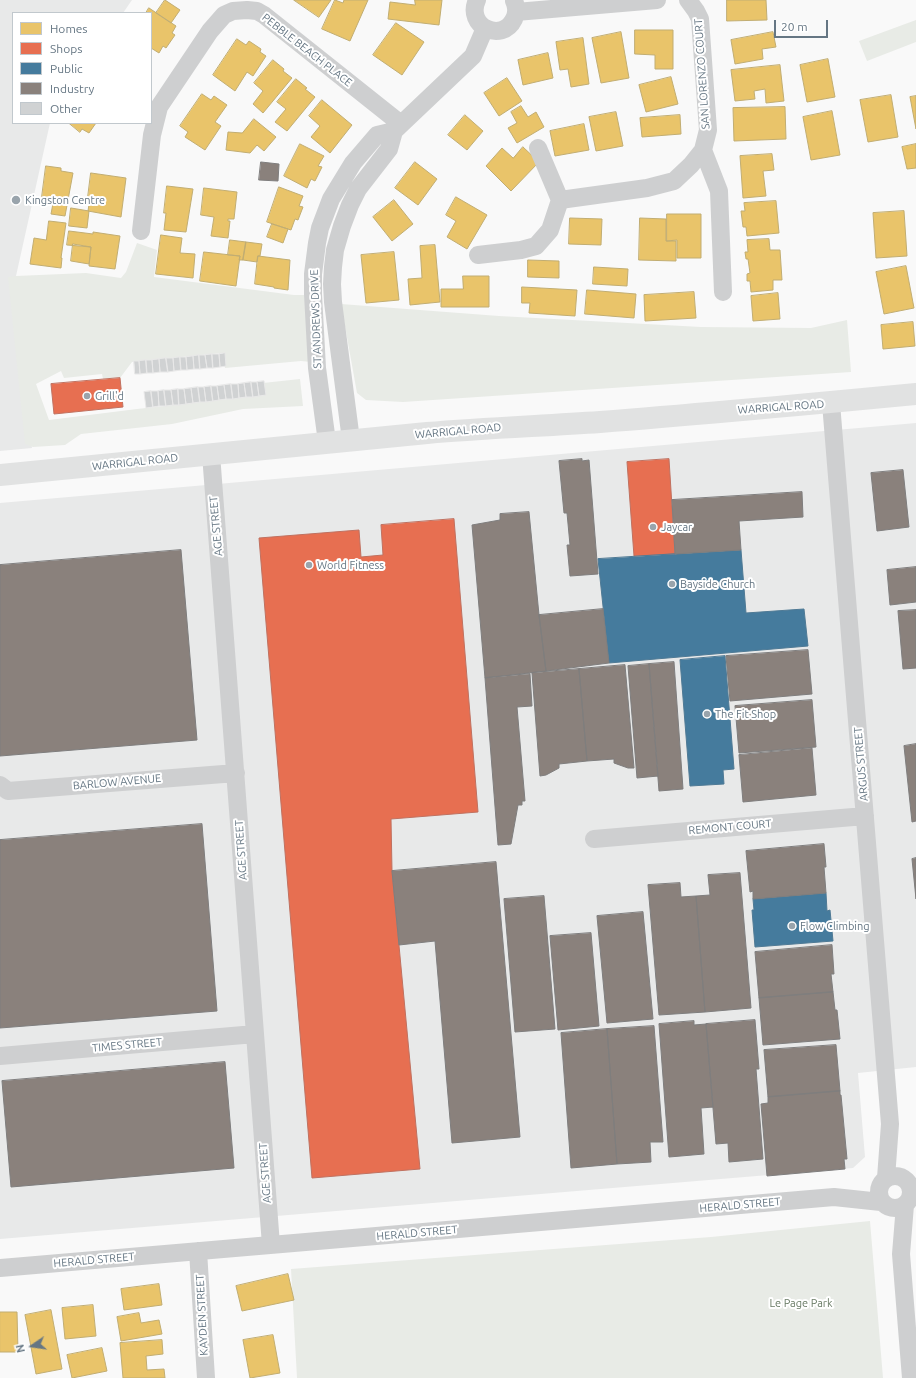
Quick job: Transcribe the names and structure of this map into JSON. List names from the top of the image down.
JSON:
{
  "streets": {
    "highway": ["WARRIGAL ROAD"],
    "street": [
      "PEBBLE BEACH PLACE",
      "SAN LORENZO COURT",
      "ST ANDREWS DRIVE",
      "AGE STREET",
      "ARGUS STREET",
      "BARLOW AVENUE",
      "REMONT COURT",
      "TIMES STREET",
      "HERALD STREET",
      "KAYDEN STREET"
    ]
  },
  "crossings": [
    ["PEBBLE BEACH PLACE", "ST ANDREWS DRIVE"],
    ["ST ANDREWS DRIVE", "WARRIGAL ROAD"],
    ["WARRIGAL ROAD", "AGE STREET"],
    ["WARRIGAL ROAD", "ARGUS STREET"],
    ["AGE STREET", "BARLOW AVENUE"],
    ["AGE STREET", "TIMES STREET"],
    ["AGE STREET", "HERALD STREET"],
    ["ARGUS STREET", "REMONT COURT"],
    ["ARGUS STREET", "HERALD STREET"],
    ["HERALD STREET", "KAYDEN STREET"]
  ],
  "parks": ["Le Page Park"],
  "places": [
    "Kingston Centre",
    "Grill'd",
    "Jaycar",
    "World Fitness",
    "Bayside Church",
    "The Fit Shop",
    "Flow Climbing"
  ],
  "legend": [
    "Homes",
    "Shops",
    "Public",
    "Industry",
    "Other"
  ],
  "scale_bar": "20 m",
  "north": "left"
}
